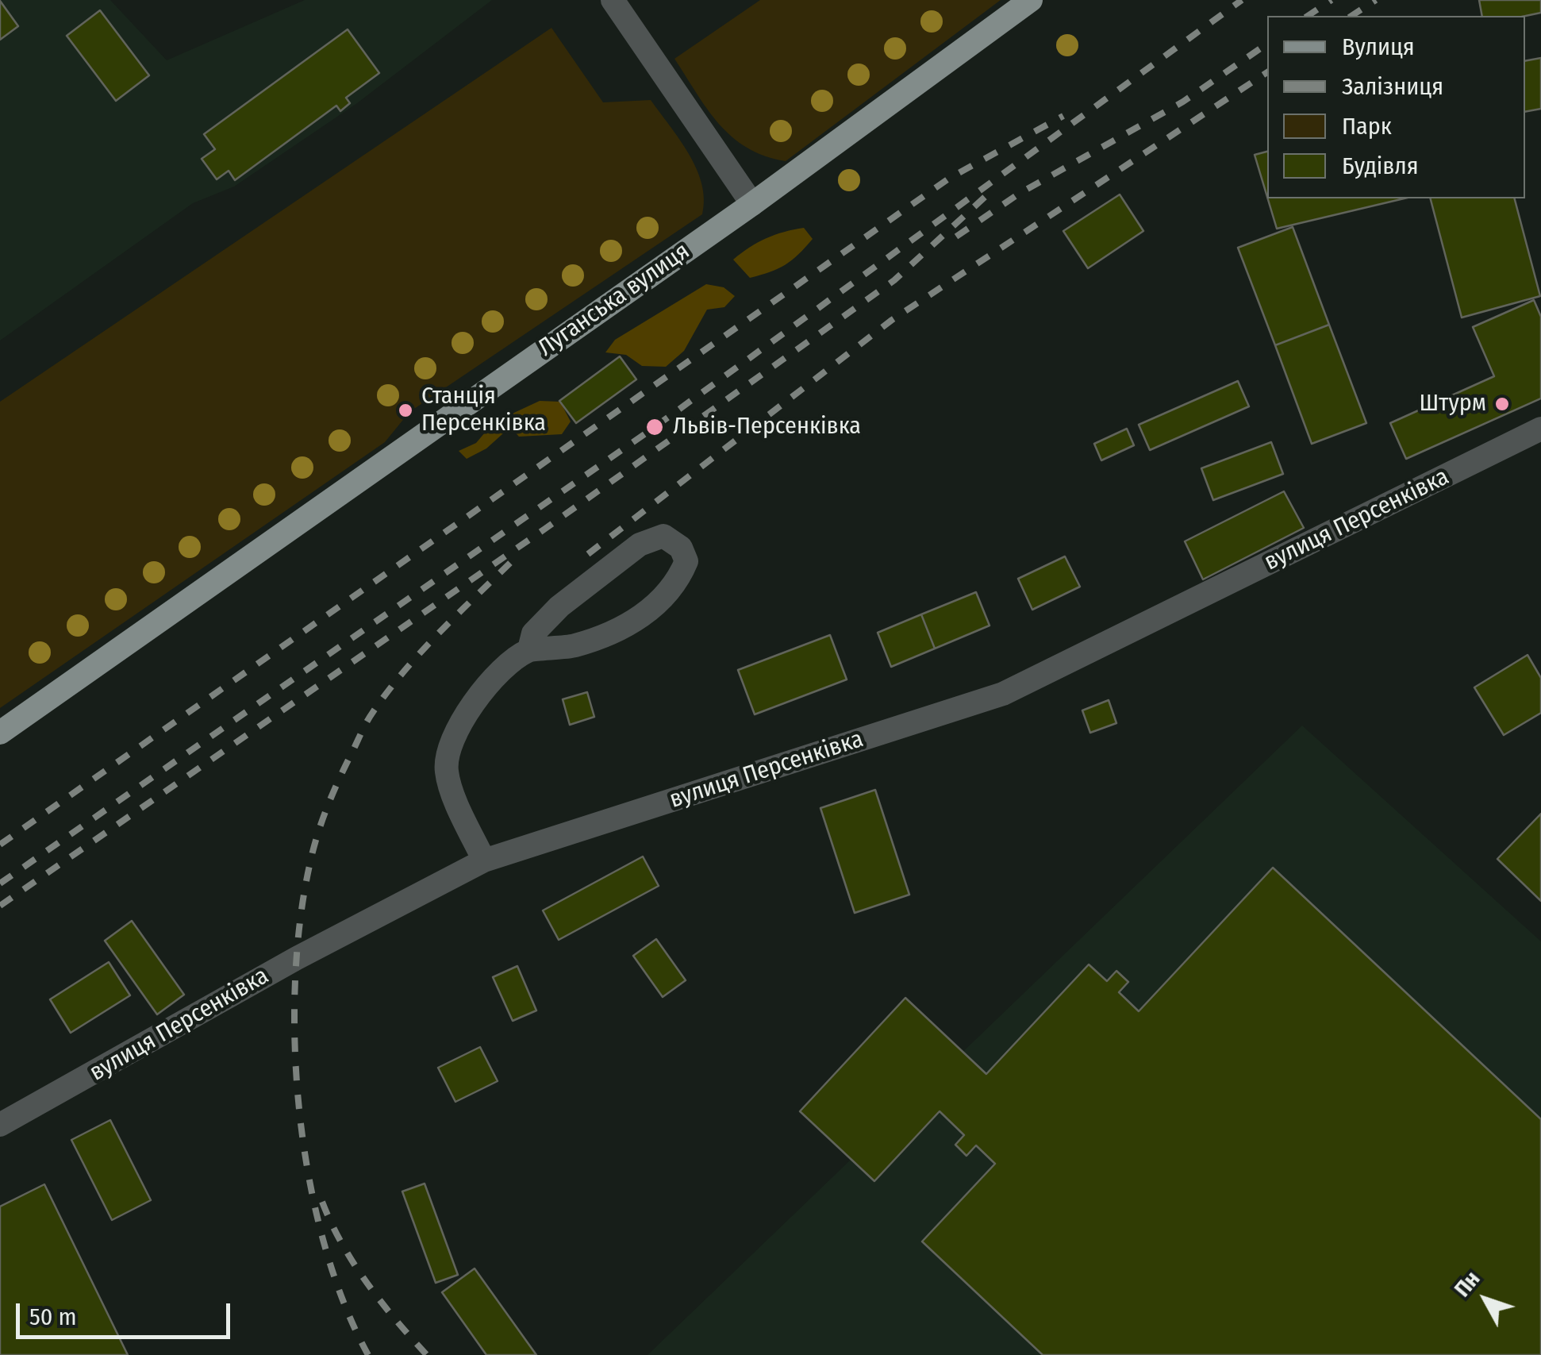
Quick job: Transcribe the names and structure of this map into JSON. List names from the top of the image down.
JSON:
{
  "streets": {
    "main road": ["Луганська вулиця"],
    "street": ["вулиця Персенківка"]
  },
  "places": ["Штурм", "Станція Персенківка", "Львів-Персенківка"],
  "legend": [
    "Вулиця",
    "Залізниця",
    "Парк",
    "Будівля"
  ],
  "scale_bar": "50 m",
  "north": "top left"
}
